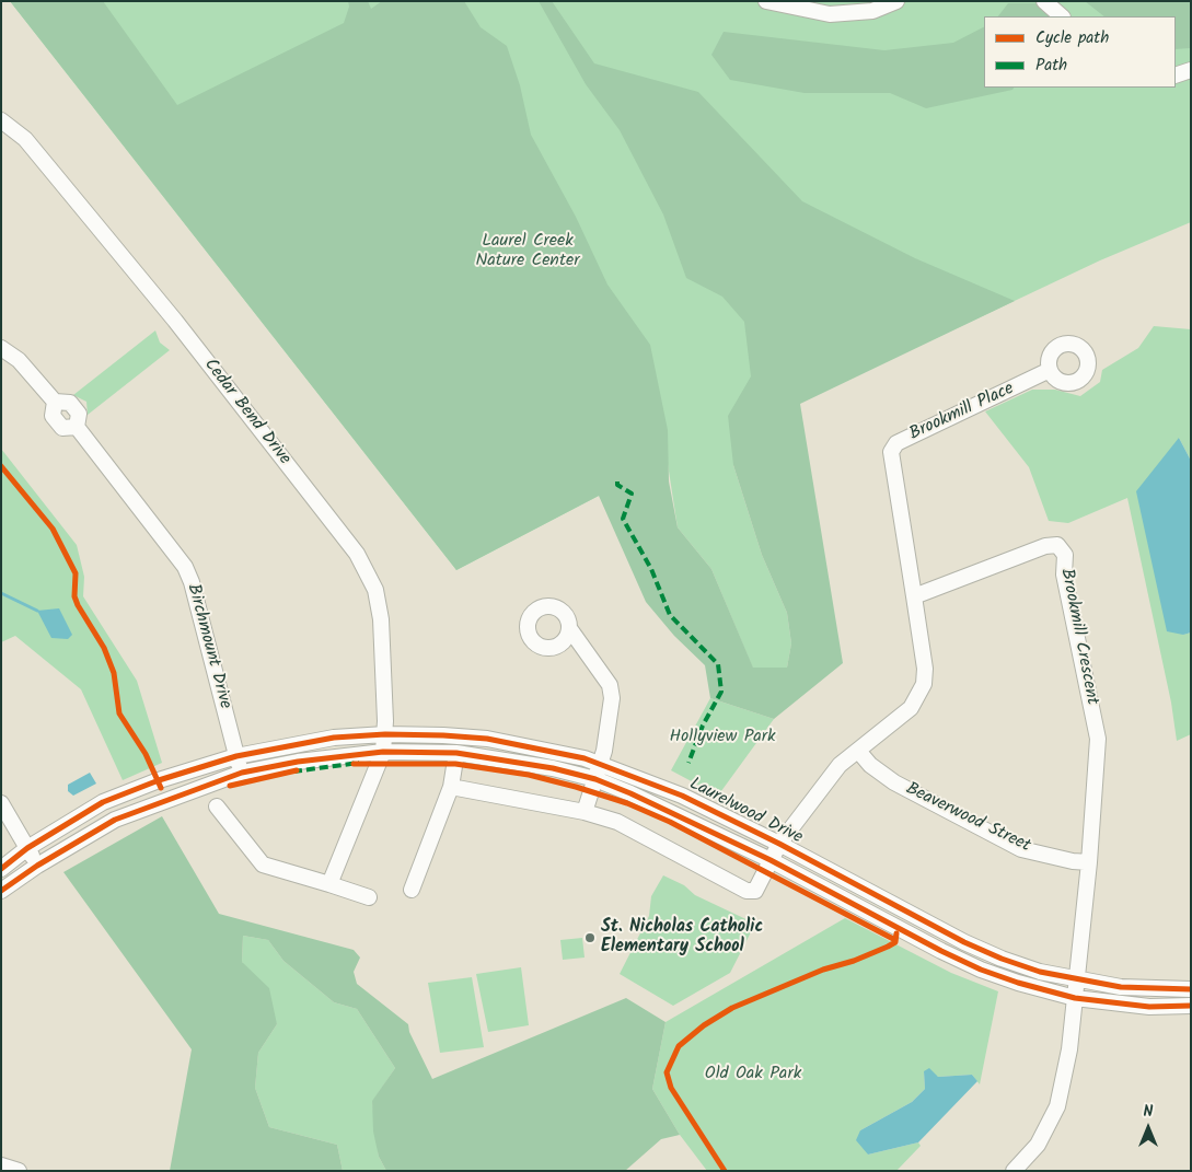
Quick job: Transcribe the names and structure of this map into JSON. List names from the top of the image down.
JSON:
{
  "streets": {
    "street": [
      "Cedar Bend Drive",
      "Brookmill Place",
      "Brookmill Crescent",
      "Birchmount Drive",
      "Laurelwood Drive",
      "Beaverwood Street"
    ]
  },
  "crossings": [
    ["Cedar Bend Drive", "Laurelwood Drive"],
    ["Brookmill Place", "Brookmill Crescent"],
    ["Brookmill Crescent", "Laurelwood Drive"],
    ["Brookmill Crescent", "Beaverwood Street"],
    ["Birchmount Drive", "Laurelwood Drive"]
  ],
  "parks": ["Laurel Creek Nature Center", "Hollyview Park", "Old Oak Park"],
  "places": ["St. Nicholas Catholic Elementary School"],
  "legend": ["Cycle path", "Path"],
  "north": "top"
}
